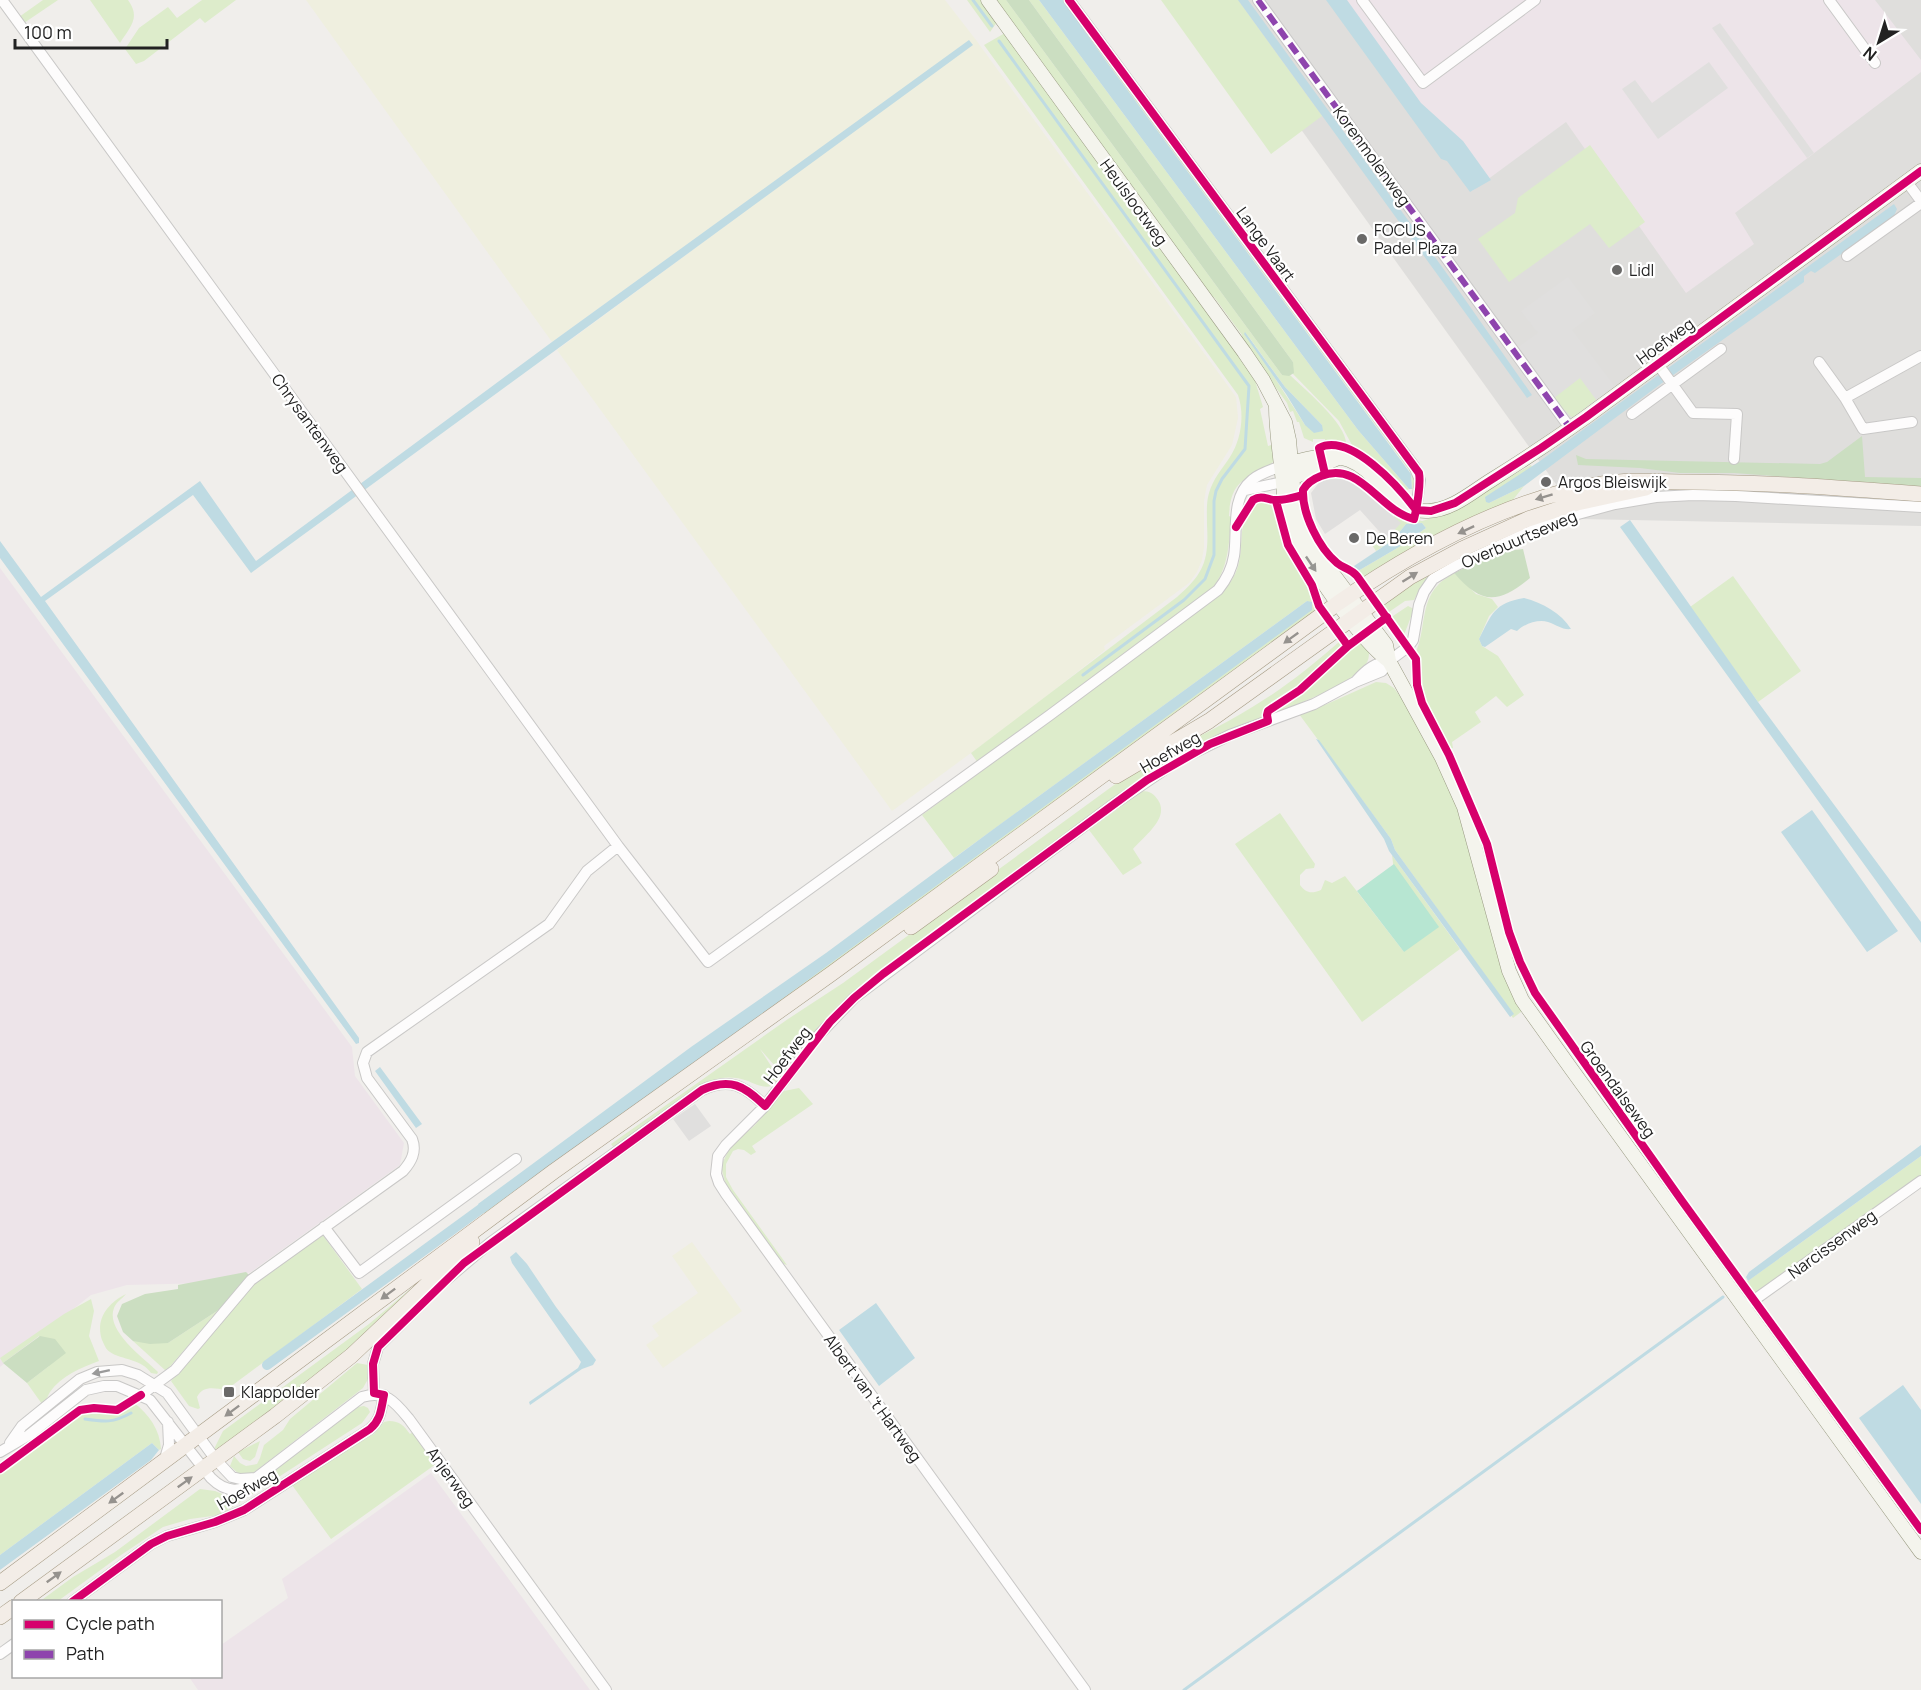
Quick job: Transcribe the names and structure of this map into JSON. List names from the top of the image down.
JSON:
{
  "streets": {
    "main road": ["Hoefweg", "Overbuurtseweg"],
    "street": [
      "Korenmolenweg",
      "Heulslootweg",
      "Lange Vaart",
      "Chrysantenweg",
      "Groendalseweg",
      "Narcissenweg",
      "Albert van 't Hartweg",
      "Anjerweg"
    ]
  },
  "crossings": [
    ["Korenmolenweg", "Hoefweg"],
    ["Heulslootweg", "Hoefweg"],
    ["Heulslootweg", "Overbuurtseweg"],
    ["Heulslootweg", "Groendalseweg"],
    ["Lange Vaart", "Hoefweg"],
    ["Hoefweg", "Overbuurtseweg"],
    ["Hoefweg", "Groendalseweg"],
    ["Hoefweg", "Albert van 't Hartweg"],
    ["Hoefweg", "Anjerweg"],
    ["Overbuurtseweg", "Groendalseweg"],
    ["Groendalseweg", "Narcissenweg"]
  ],
  "places": {
    "other": [
      "FOCUS Padel Plaza",
      "Lidl",
      "Argos Bleiswijk",
      "De Beren"
    ],
    "transit": ["Klappolder"]
  },
  "legend": ["Cycle path", "Path"],
  "scale_bar": "100 m",
  "north": "bottom left"
}
